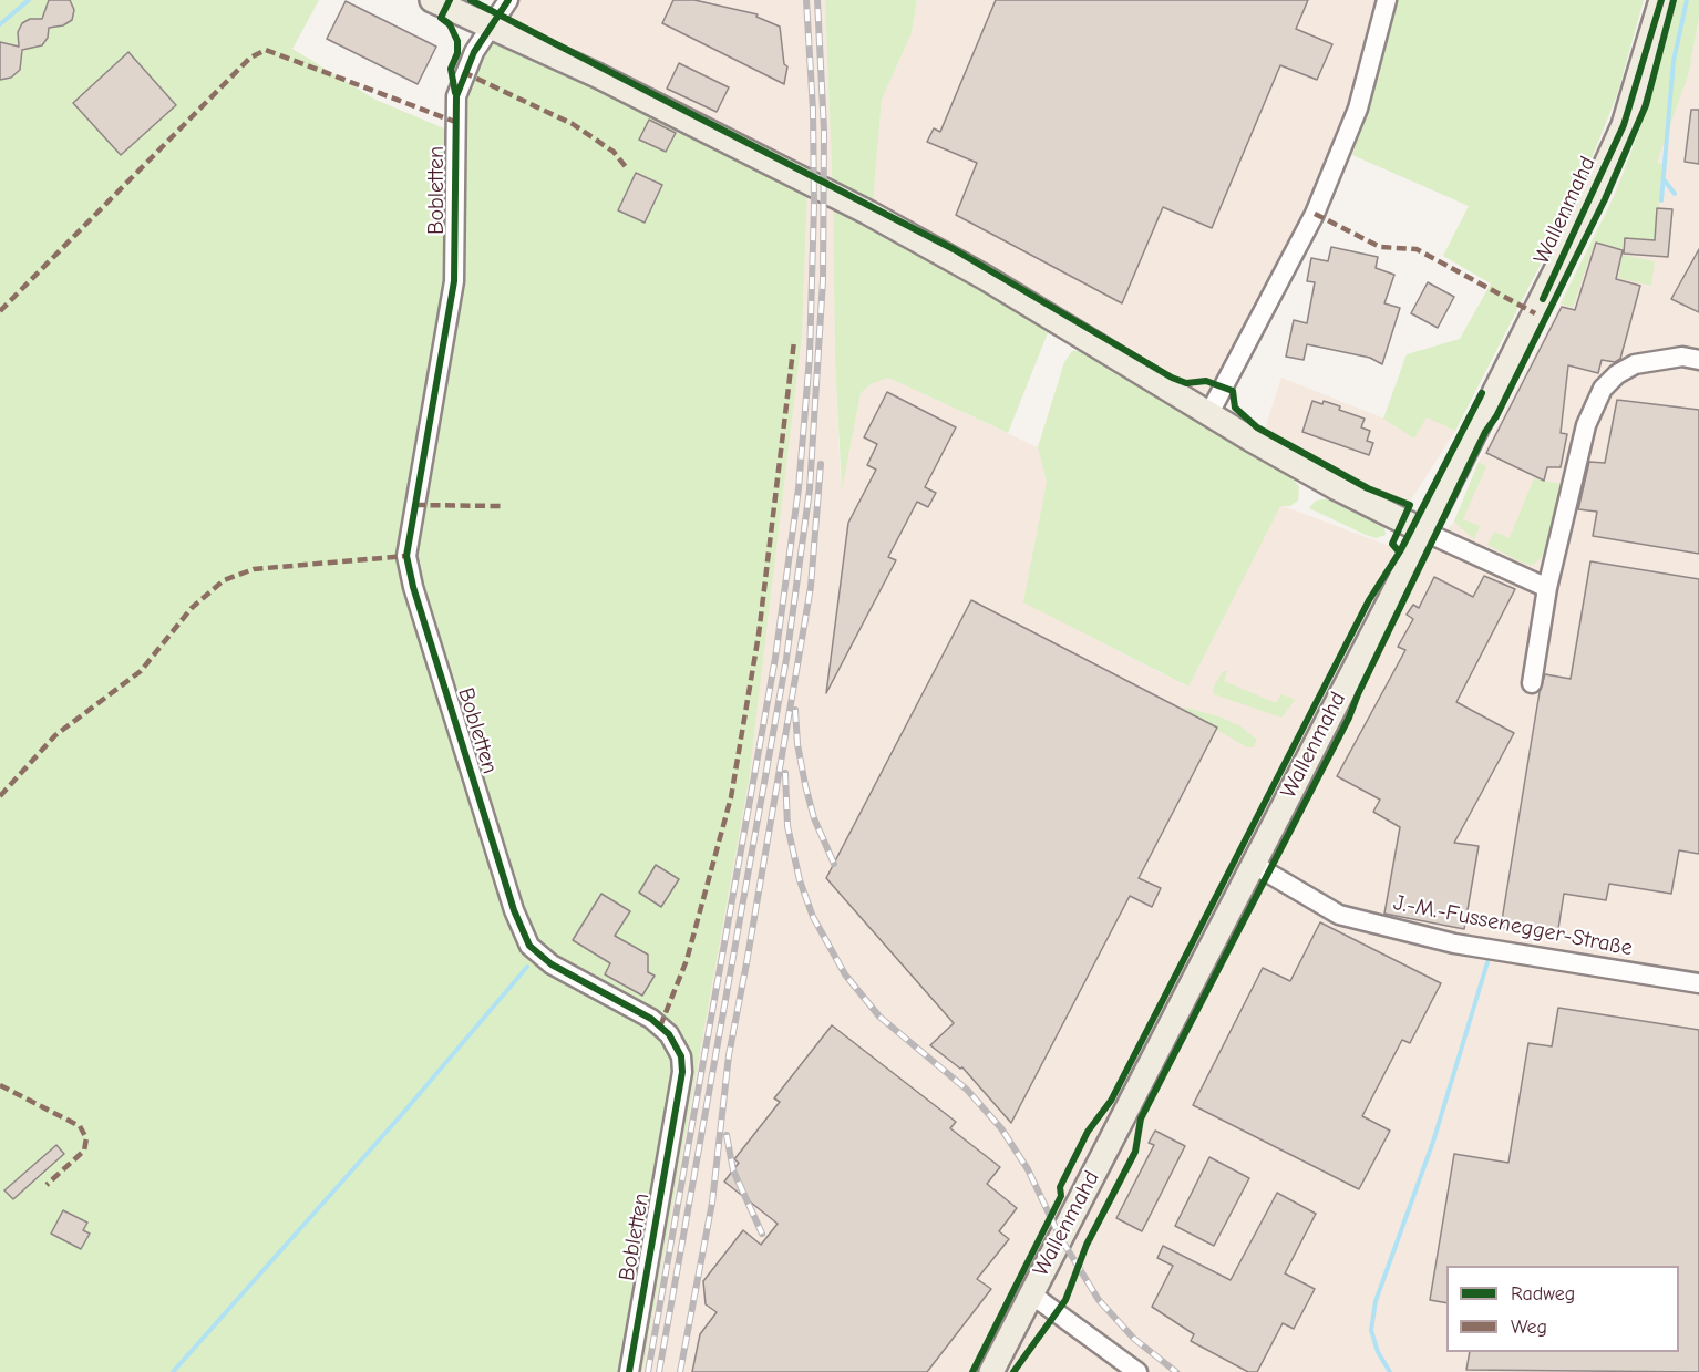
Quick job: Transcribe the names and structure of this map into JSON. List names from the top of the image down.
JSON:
{
  "streets": {
    "main road": ["Wallenmahd"],
    "street": ["Bobletten", "J.-M.-Fussenegger-Straße"]
  },
  "crossings": [
    ["Wallenmahd", "J.-M.-Fussenegger-Straße"]
  ],
  "legend": ["Radweg", "Weg"]
}
